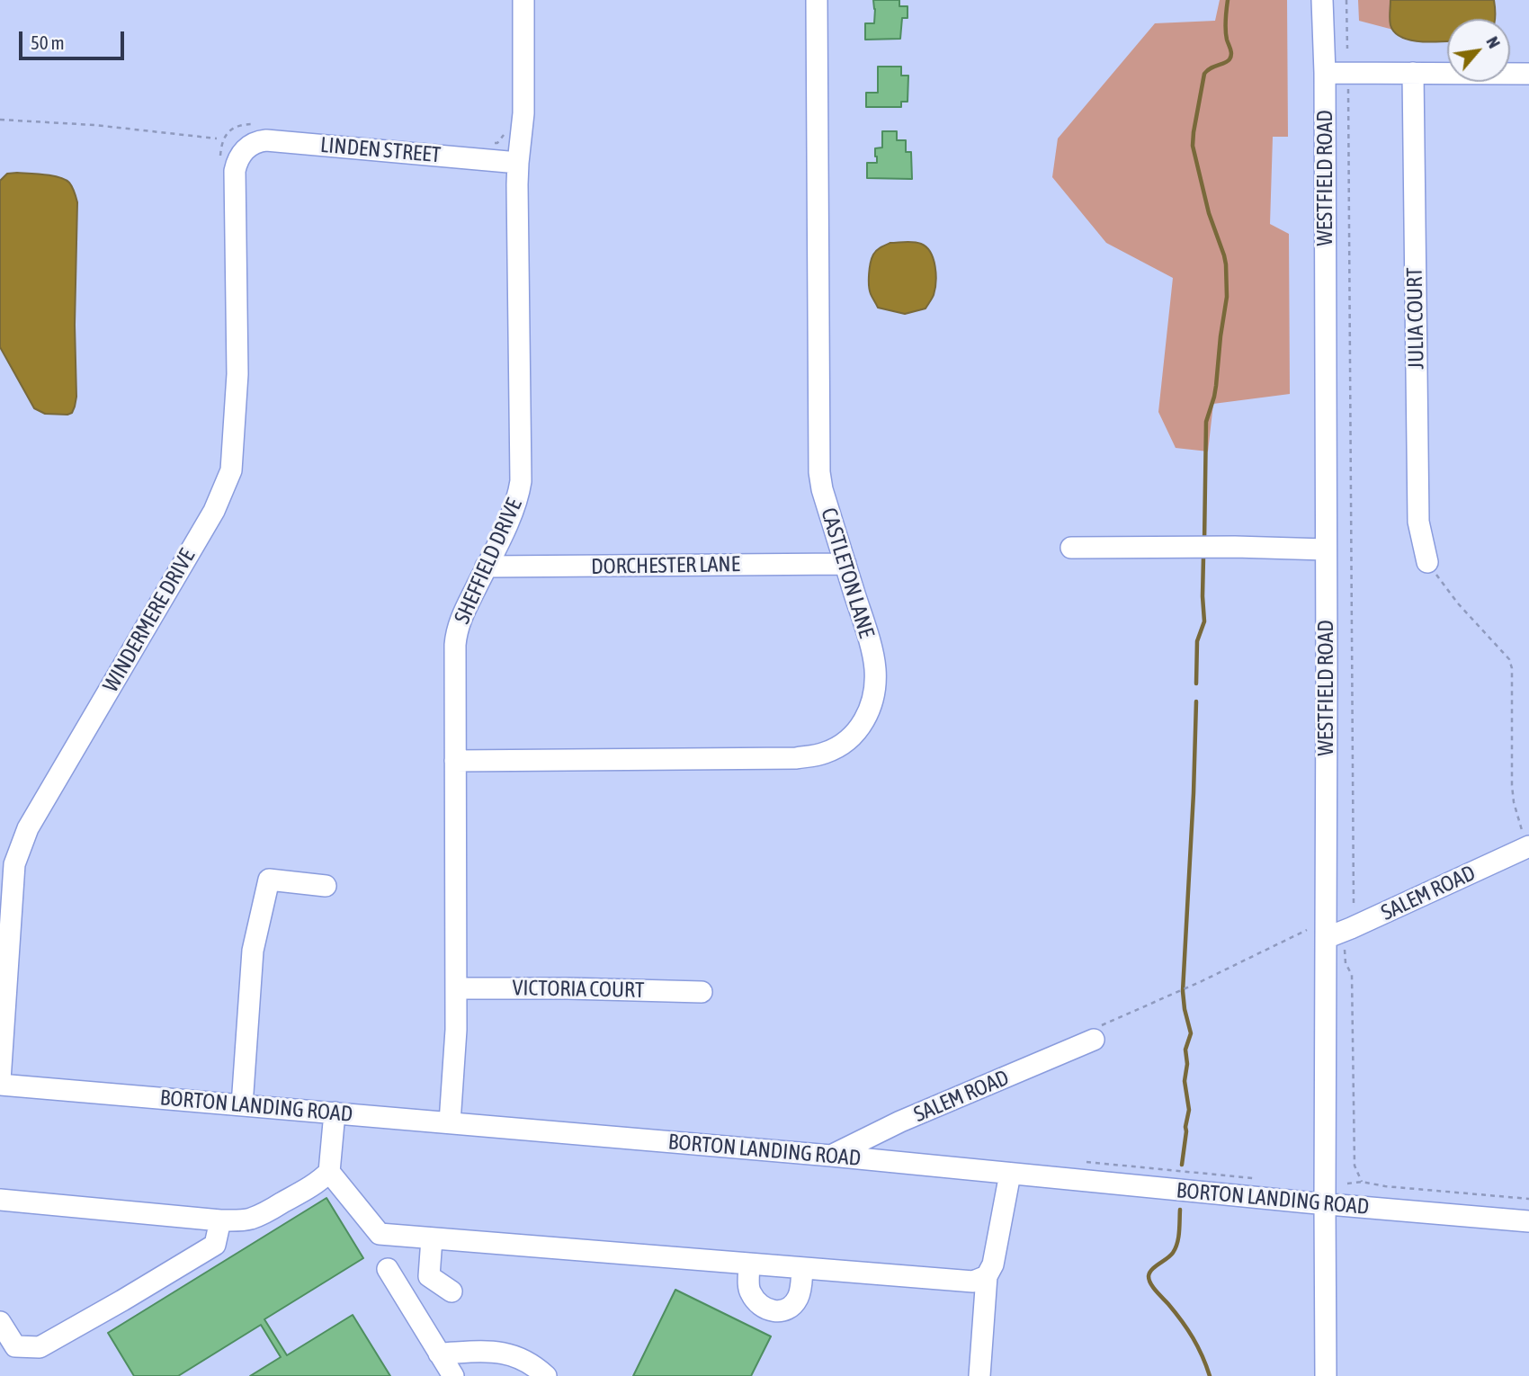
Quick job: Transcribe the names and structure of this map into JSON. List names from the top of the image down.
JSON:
{
  "streets": {
    "street": [
      "LINDEN STREET",
      "WESTFIELD ROAD",
      "JULIA COURT",
      "SHEFFIELD DRIVE",
      "DORCHESTER LANE",
      "CASTLETON LANE",
      "WINDERMERE DRIVE",
      "SALEM ROAD",
      "VICTORIA COURT",
      "BORTON LANDING ROAD"
    ]
  },
  "crossings": [
    ["LINDEN STREET", "SHEFFIELD DRIVE"],
    ["LINDEN STREET", "WINDERMERE DRIVE"],
    ["WESTFIELD ROAD", "SALEM ROAD"],
    ["WESTFIELD ROAD", "BORTON LANDING ROAD"],
    ["SHEFFIELD DRIVE", "DORCHESTER LANE"],
    ["SHEFFIELD DRIVE", "CASTLETON LANE"],
    ["SHEFFIELD DRIVE", "VICTORIA COURT"],
    ["SHEFFIELD DRIVE", "BORTON LANDING ROAD"],
    ["DORCHESTER LANE", "CASTLETON LANE"],
    ["WINDERMERE DRIVE", "BORTON LANDING ROAD"],
    ["SALEM ROAD", "BORTON LANDING ROAD"]
  ],
  "scale_bar": "50 m",
  "north": "top right"
}
